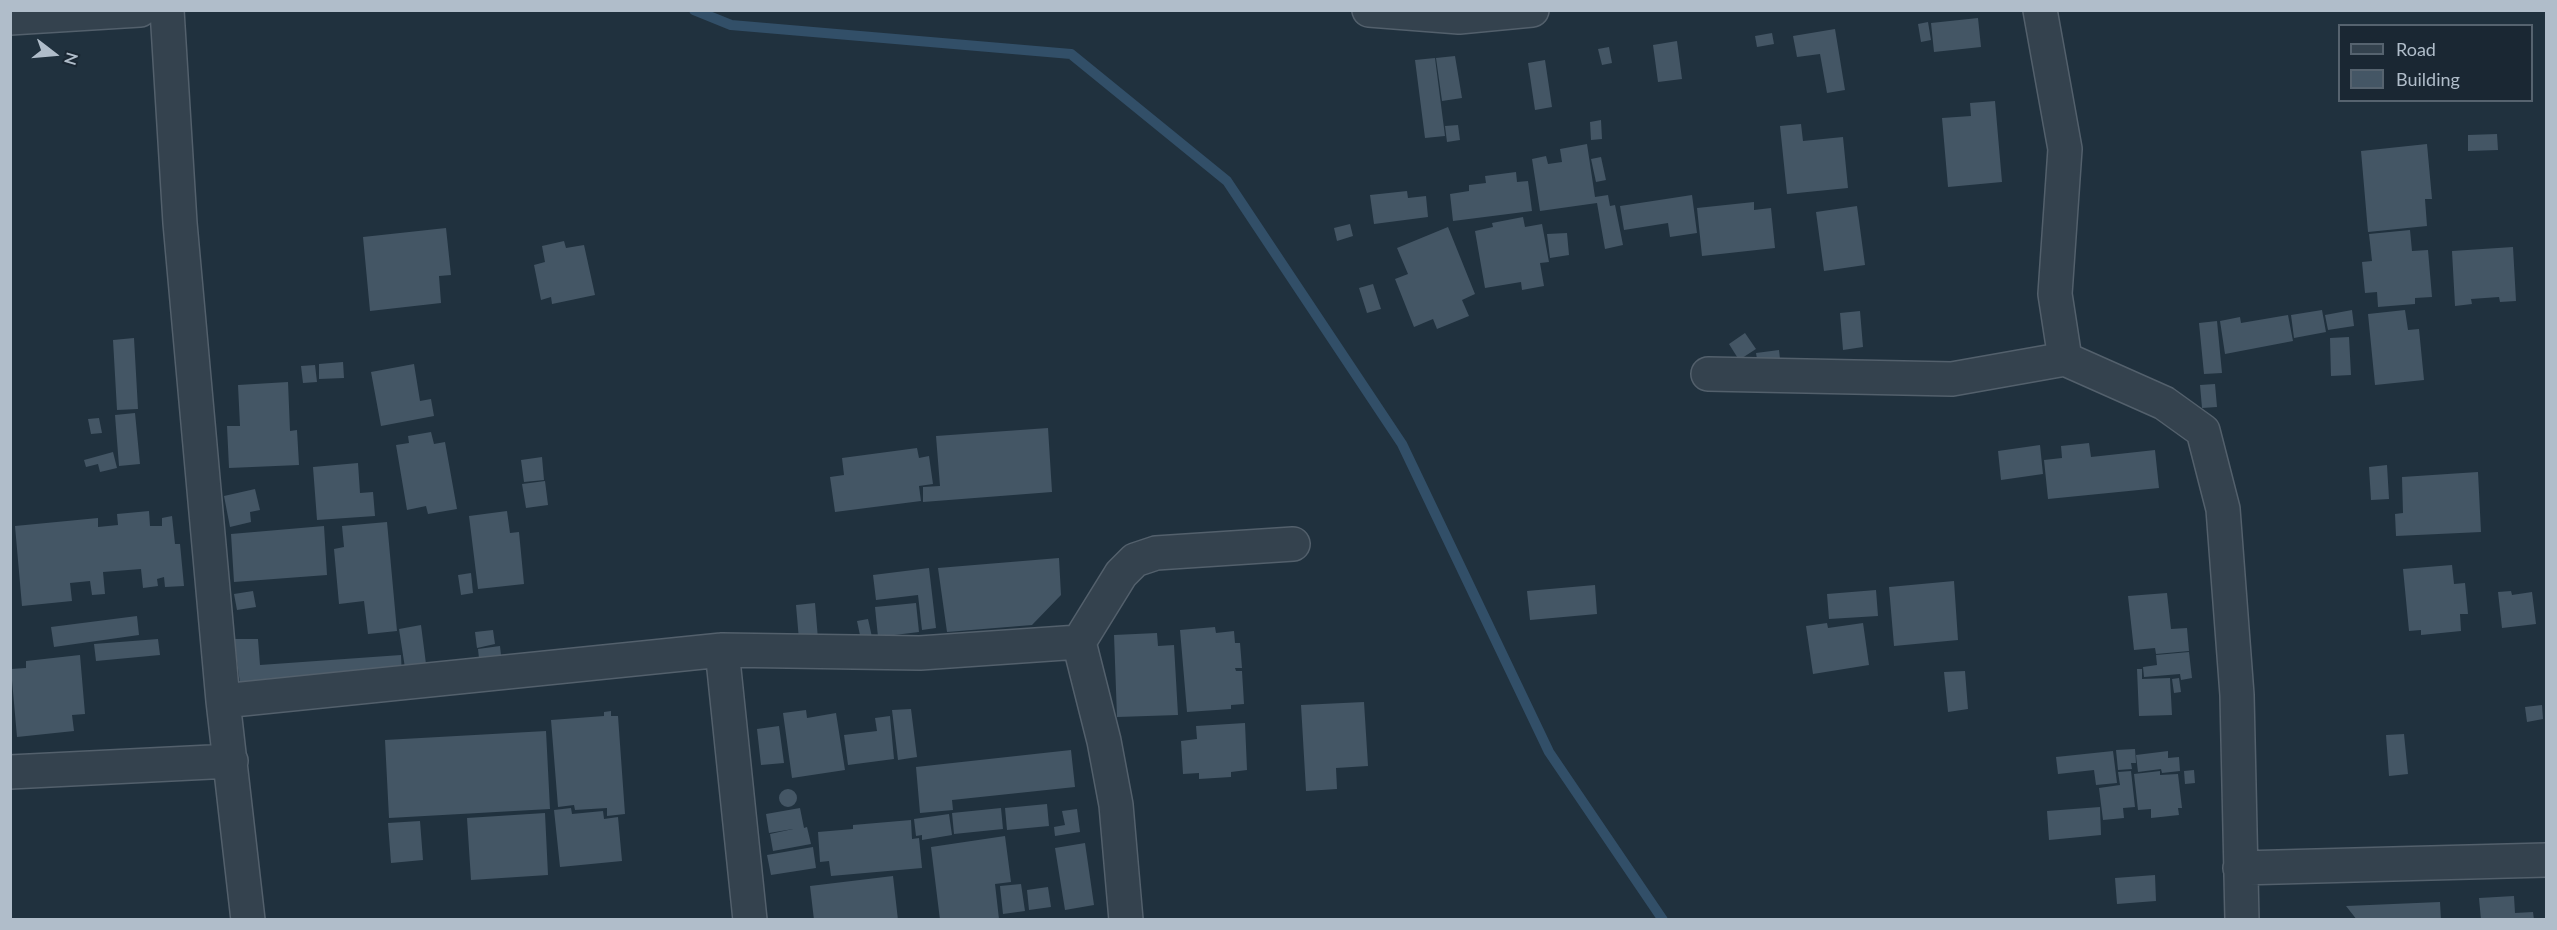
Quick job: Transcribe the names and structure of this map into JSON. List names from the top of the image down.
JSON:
{
  "legend": ["Road", "Building"],
  "north": "right"
}
